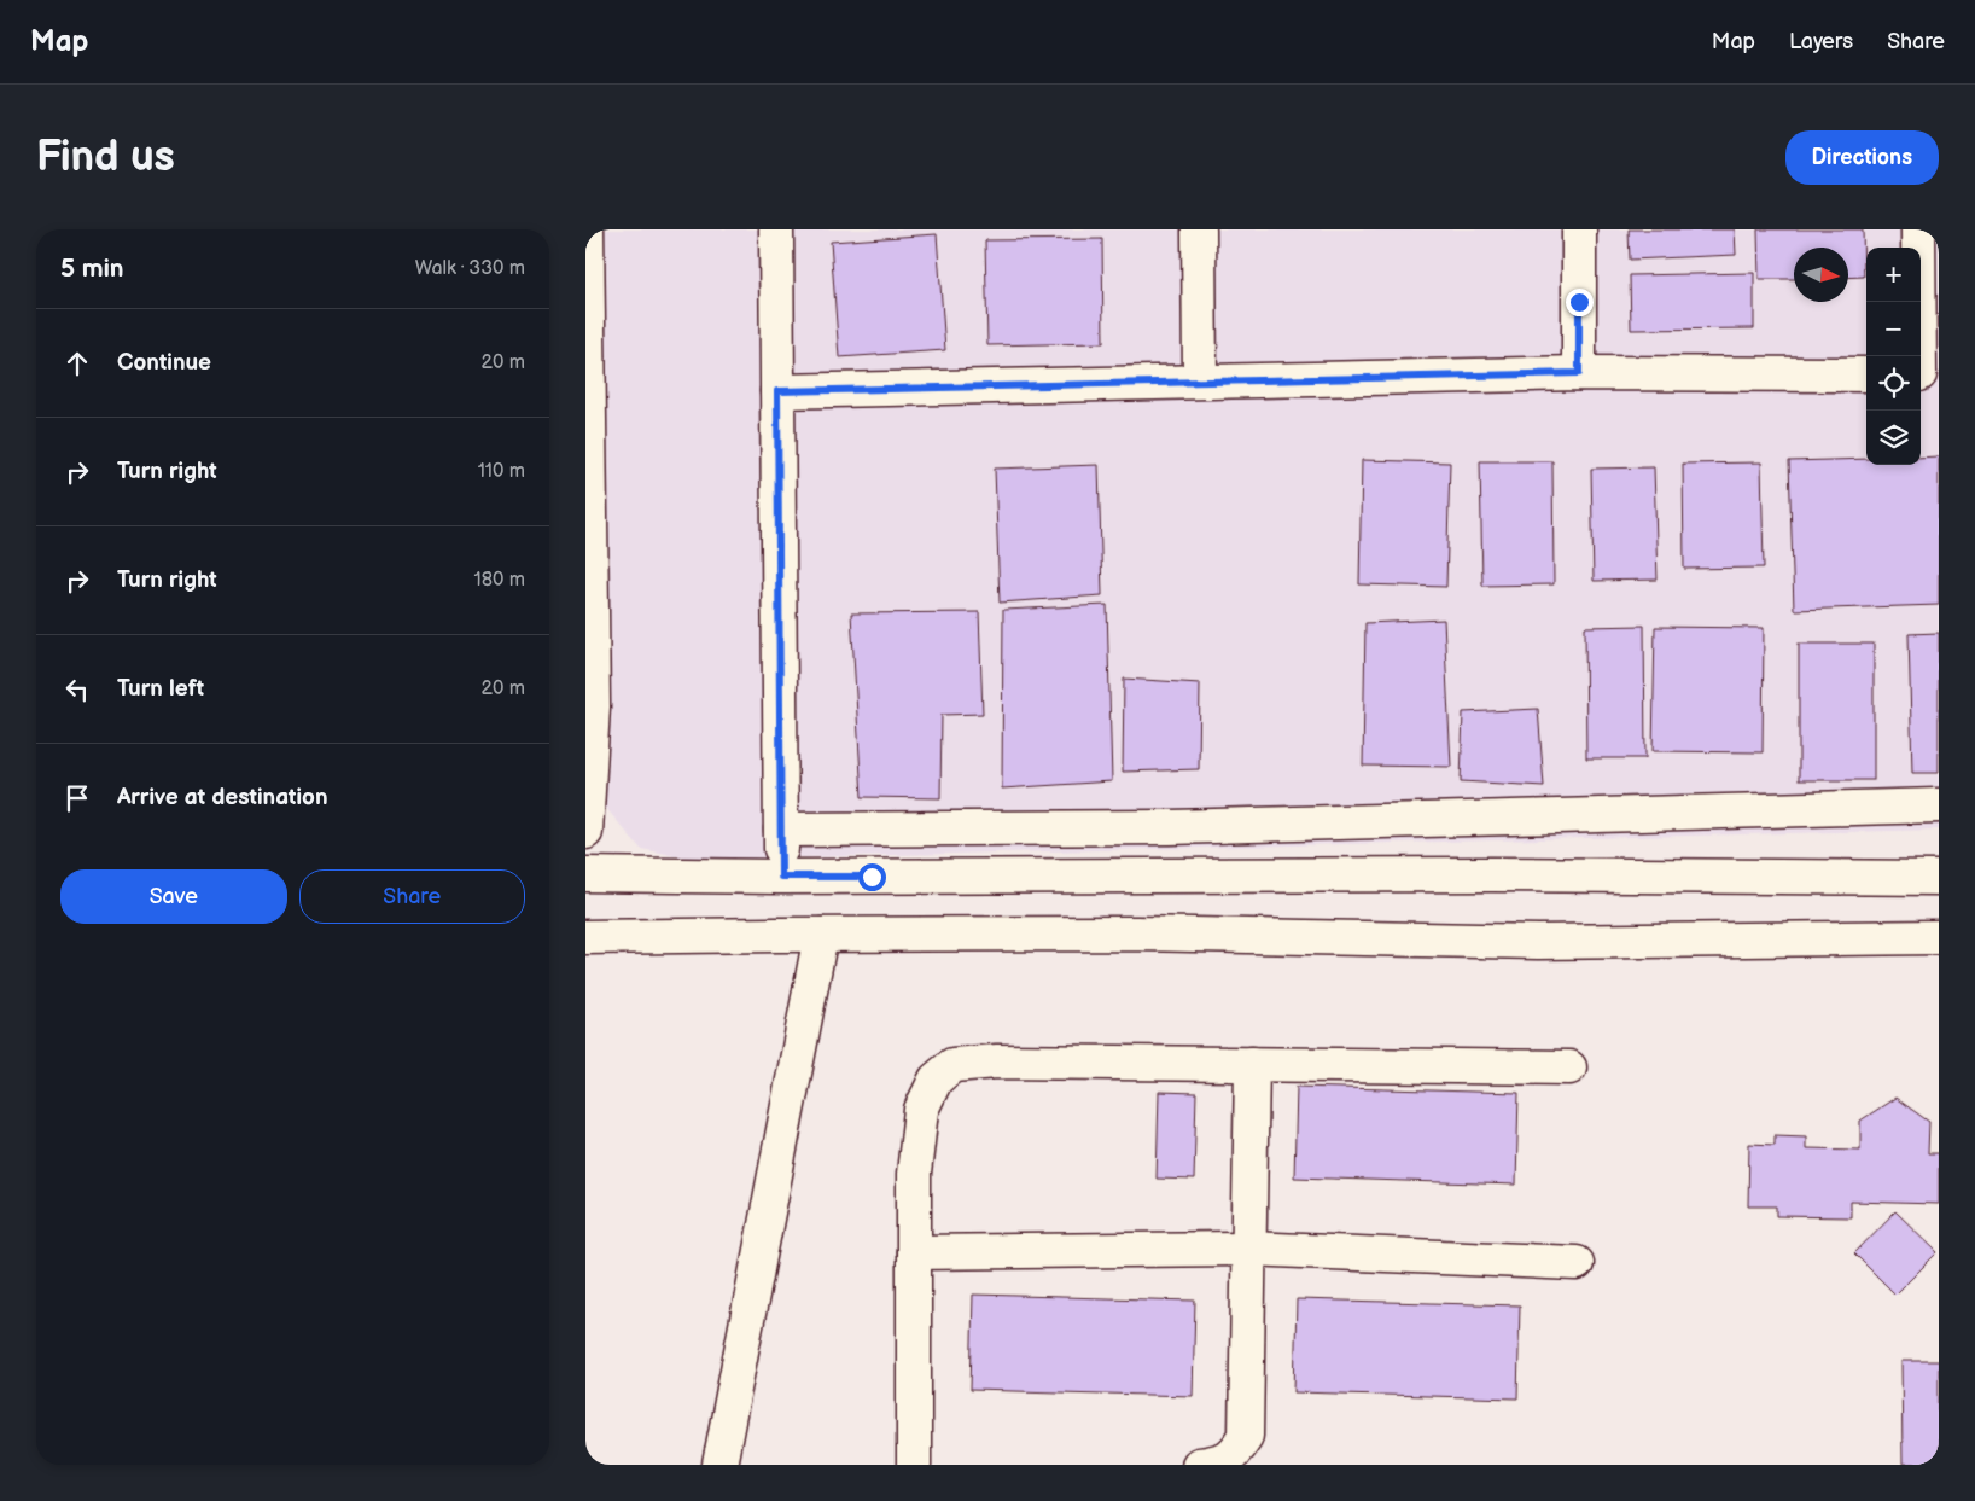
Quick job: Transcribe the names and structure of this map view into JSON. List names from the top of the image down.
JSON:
{
  "north": "right",
  "page": {
    "header": "Map",
    "nav": ["Map", "Layers", "Share"],
    "buttons": [
      "Directions",
      ["Save", "Share"]
    ],
    "title": "Find us",
    "heading": ["5 min", "Walk · 330 m"],
    "map_buttons": ["+", "−"],
    "list": [
      ["Continue", "20 m"],
      ["Turn right", "110 m"],
      ["Turn right", "180 m"],
      ["Turn left", "20 m"],
      "Arrive at destination"
    ]
  }
}
